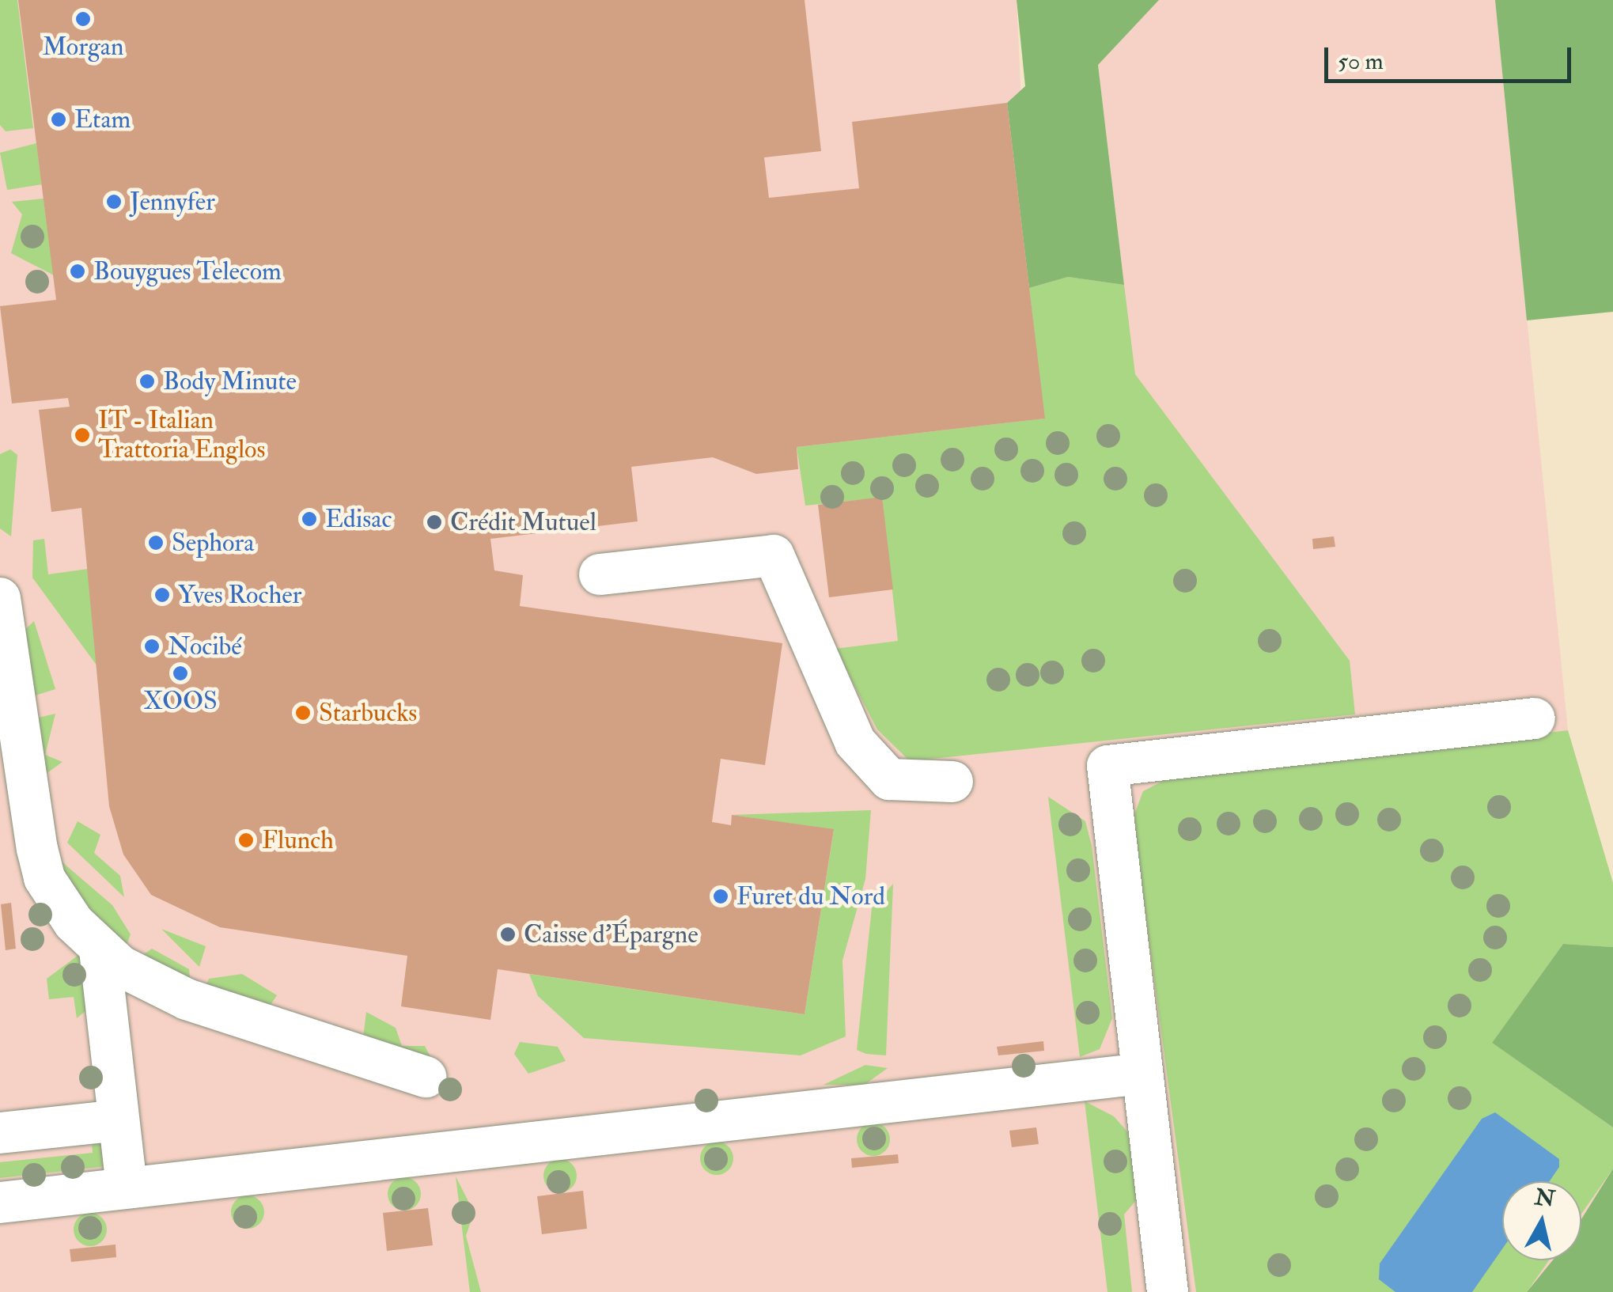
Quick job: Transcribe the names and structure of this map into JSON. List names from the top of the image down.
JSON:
{
  "places": [
    "Morgan",
    "Etam",
    "Jennyfer",
    "Bouygues Telecom",
    "Body Minute",
    "IT - Italian Trattoria Englos",
    "Edisac",
    "Crédit Mutuel",
    "Sephora",
    "Yves Rocher",
    "Nocibé",
    "XOOS",
    "Starbucks",
    "Flunch",
    "Furet du Nord",
    "Caisse d'Épargne"
  ],
  "scale_bar": "50 m",
  "north": "top"
}
